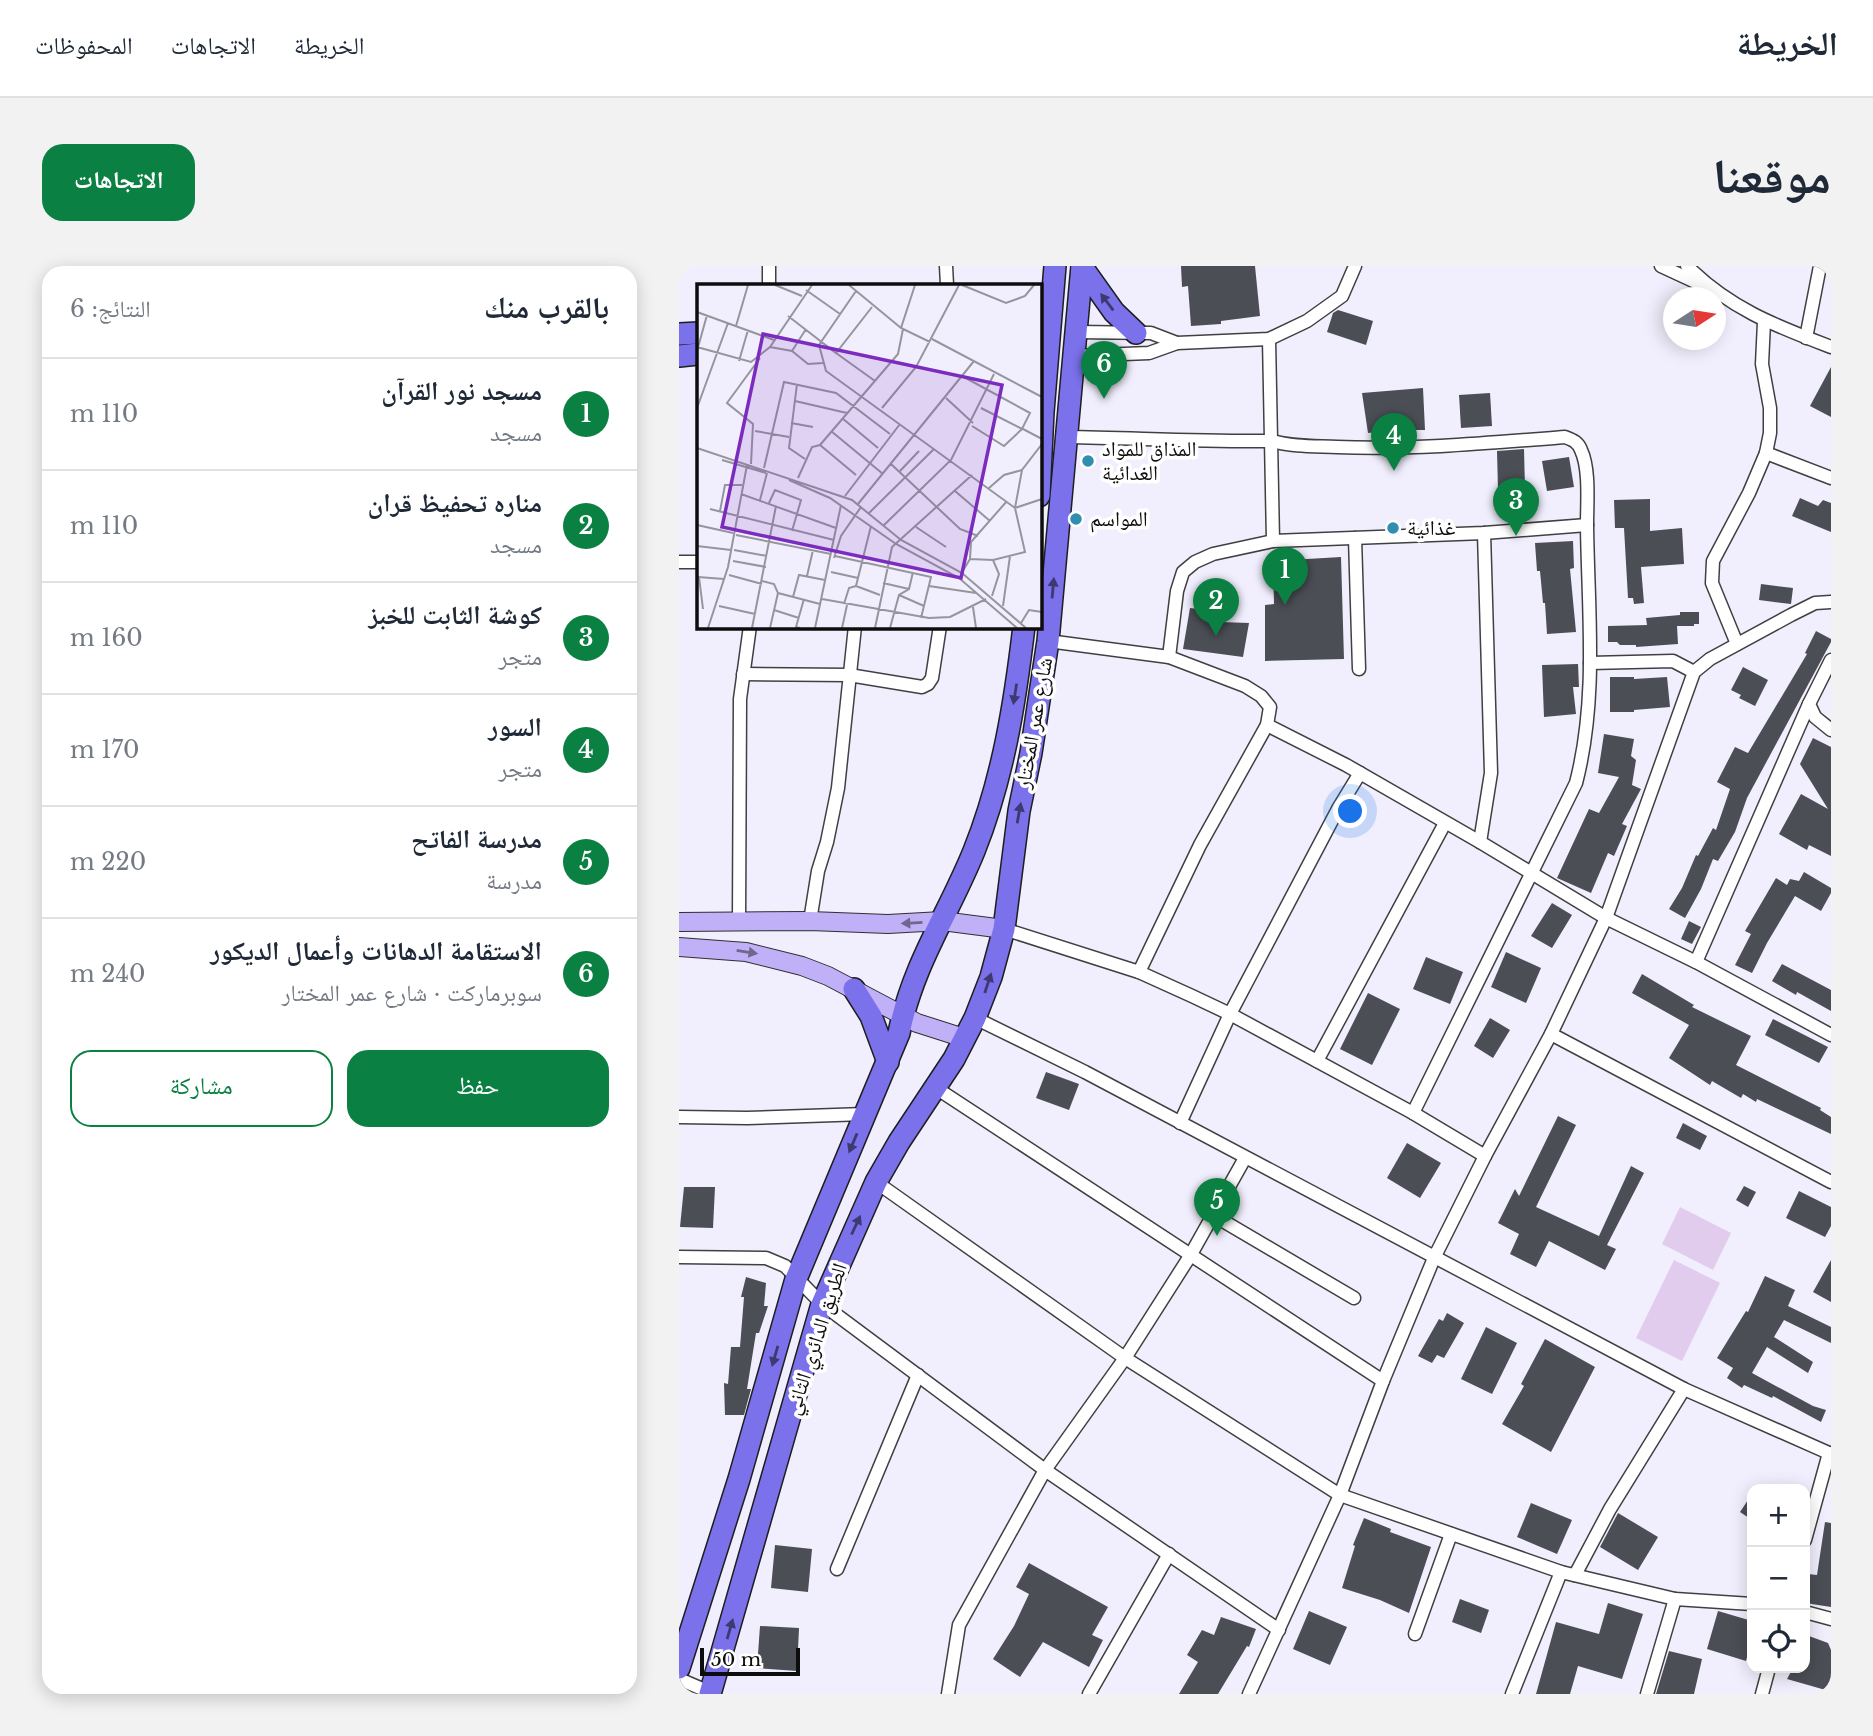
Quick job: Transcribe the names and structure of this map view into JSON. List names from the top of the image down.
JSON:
{
  "streets": {
    "main road": ["شارع عمر المختار", "الطريق الدائري الثاني"]
  },
  "crossings": [
    ["شارع عمر المختار", "الطريق الدائري الثاني"]
  ],
  "places": ["المذاق للمواد الغدائية", "المواسم", "غذائية"],
  "scale_bar": "50 m",
  "north": "right",
  "page": {
    "header": "الخريطة",
    "nav": ["الخريطة", "الاتجاهات", "المحفوظات"],
    "title": "موقعنا",
    "buttons": [
      "الاتجاهات",
      ["حفظ", "مشاركة"]
    ],
    "heading": ["بالقرب منك", "النتائج: 6"],
    "pins": [
      "6",
      "4",
      "3",
      "1",
      "2",
      "5"
    ],
    "list": [
      {
        "mark": "1",
        "name": "مسجد نور القرآن",
        "note": "مسجد",
        "value": "110 m"
      },
      {
        "mark": "2",
        "name": "مناره تحفيظ قران",
        "note": "مسجد",
        "value": "110 m"
      },
      {
        "mark": "3",
        "name": "كوشة الثابت للخبز",
        "note": "متجر",
        "value": "160 m"
      },
      {
        "mark": "4",
        "name": "السور",
        "note": "متجر",
        "value": "170 m"
      },
      {
        "mark": "5",
        "name": "مدرسة الفاتح",
        "note": "مدرسة",
        "value": "220 m"
      },
      {
        "mark": "6",
        "name": "الاستقامة الدهانات وأعمال الديكور",
        "note": "سوبرماركت · شارع عمر المختار",
        "value": "240 m"
      }
    ],
    "map_buttons": ["+", "−"],
    "scale": "50 m"
  }
}
